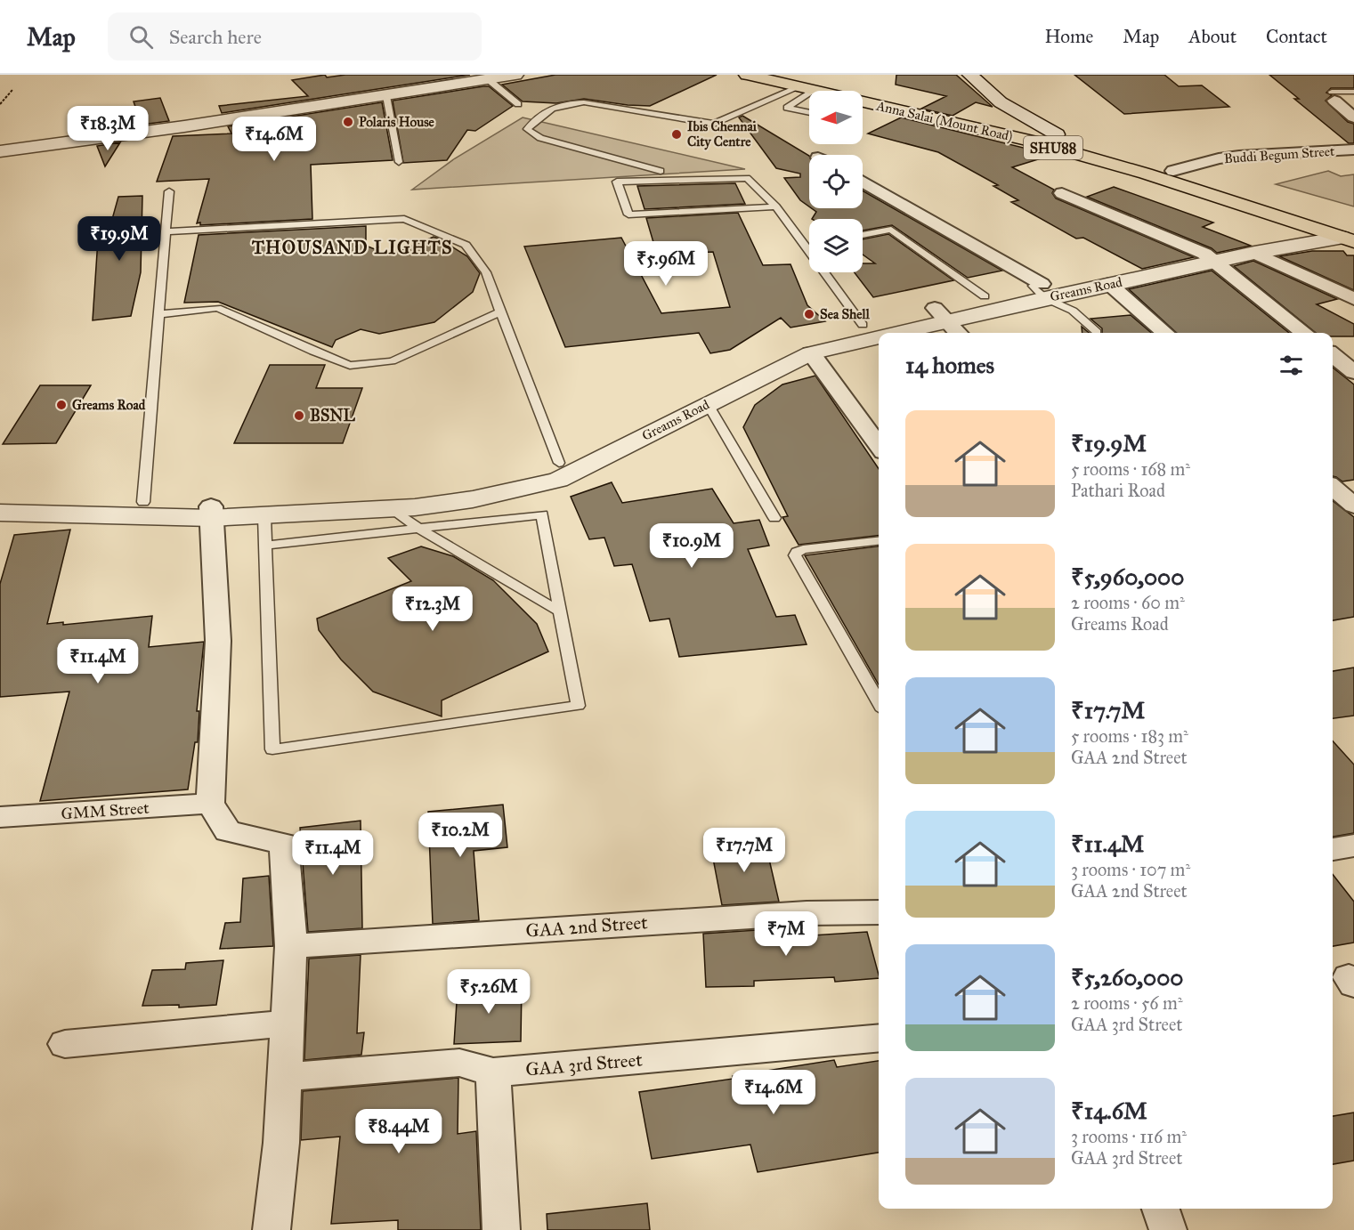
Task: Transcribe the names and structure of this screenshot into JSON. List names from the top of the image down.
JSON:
{
  "streets": {
    "main road": ["Anna Salai (Mount Road)", "SHU88"],
    "street": [
      "Buddi Begum Street",
      "Greams Road",
      "GMM Street",
      "GAA 2nd Street",
      "GAA 3rd Street"
    ]
  },
  "crossings": [
    ["Anna Salai (Mount Road)", "Buddi Begum Street"],
    ["Anna Salai (Mount Road)", "Greams Road"]
  ],
  "districts": ["THOUSAND LIGHTS"],
  "places": [
    "Polaris House",
    "Ibis Chennai City Centre",
    "Sea Shell",
    "Greams Road",
    "BSNL"
  ],
  "north": "left",
  "page": {
    "header": "Map",
    "search": "Search here",
    "nav": [
      "Home",
      "Map",
      "About",
      "Contact"
    ],
    "price": [
      "₹18.3M",
      "₹14.6M",
      "₹19.9M",
      "₹5.96M",
      "₹10.9M",
      "₹12.3M",
      "₹11.4M",
      "₹10.2M",
      "₹17.7M",
      "₹11.4M",
      "₹7M",
      "₹5.26M",
      "₹14.6M",
      "₹8.44M"
    ],
    "heading": "14 homes",
    "list": [
      {
        "name": "₹19.9M",
        "note": "5 rooms · 168 m² · Pathari Road"
      },
      {
        "name": "₹5,960,000",
        "note": "2 rooms · 60 m² · Greams Road"
      },
      {
        "name": "₹17.7M",
        "note": "5 rooms · 183 m² · GAA 2nd Street"
      },
      {
        "name": "₹11.4M",
        "note": "3 rooms · 107 m² · GAA 2nd Street"
      },
      {
        "name": "₹5,260,000",
        "note": "2 rooms · 56 m² · GAA 3rd Street"
      },
      {
        "name": "₹14.6M",
        "note": "3 rooms · 116 m² · GAA 3rd Street"
      }
    ]
  }
}
